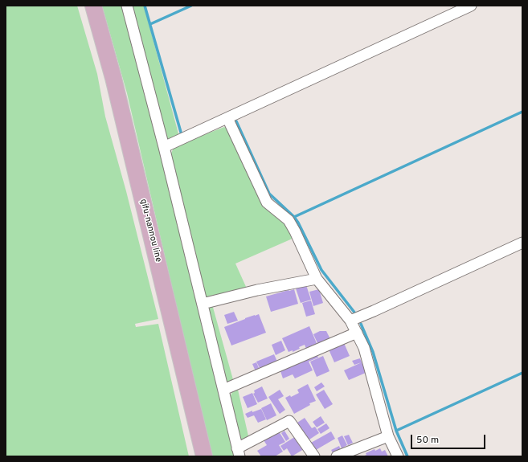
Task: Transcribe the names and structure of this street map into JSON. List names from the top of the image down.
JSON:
{
  "streets": {
    "main road": ["gifu-nannou line"]
  },
  "scale_bar": "50 m"
}
